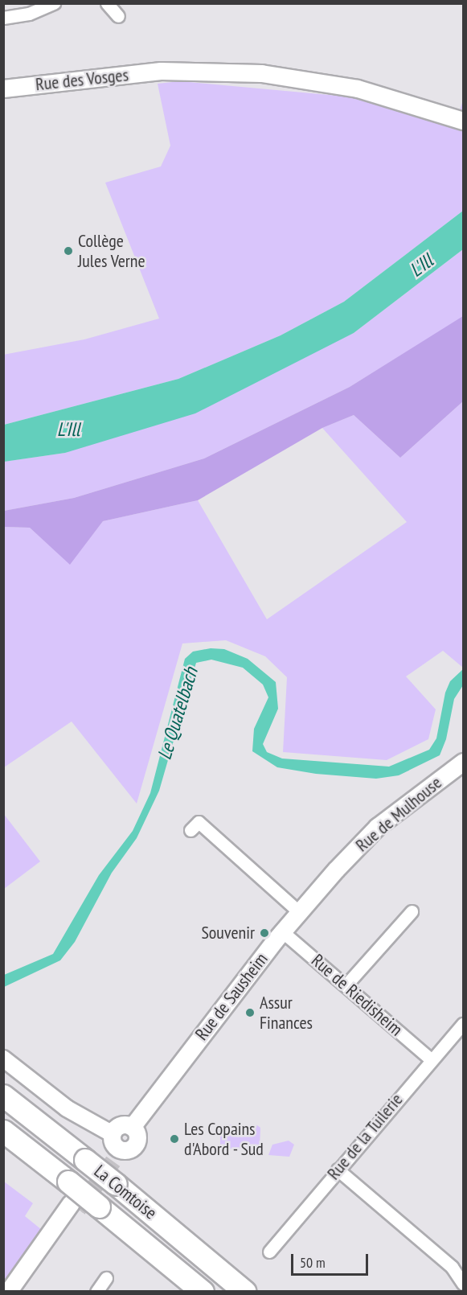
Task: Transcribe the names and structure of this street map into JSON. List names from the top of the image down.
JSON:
{
  "streets": {
    "highway": ["La Comtoise"],
    "main road": ["Rue des Vosges", "Rue de Mulhouse", "Rue de Sausheim"],
    "street": ["Rue de Riedisheim", "Rue de la Tuilerie"]
  },
  "crossings": [
    ["Rue de Mulhouse", "Rue de Sausheim"],
    ["Rue de Riedisheim", "Rue de Sausheim"],
    ["Rue de Riedisheim", "Rue de la Tuilerie"],
    ["Rue de Sausheim", "La Comtoise"]
  ],
  "water": ["L'Ill", "Le Quatelbach"],
  "places": [
    "Collège Jules Verne",
    "Souvenir",
    "Assur Finances",
    "Les Copains d'Abord - Sud"
  ],
  "scale_bar": "50 m"
}
